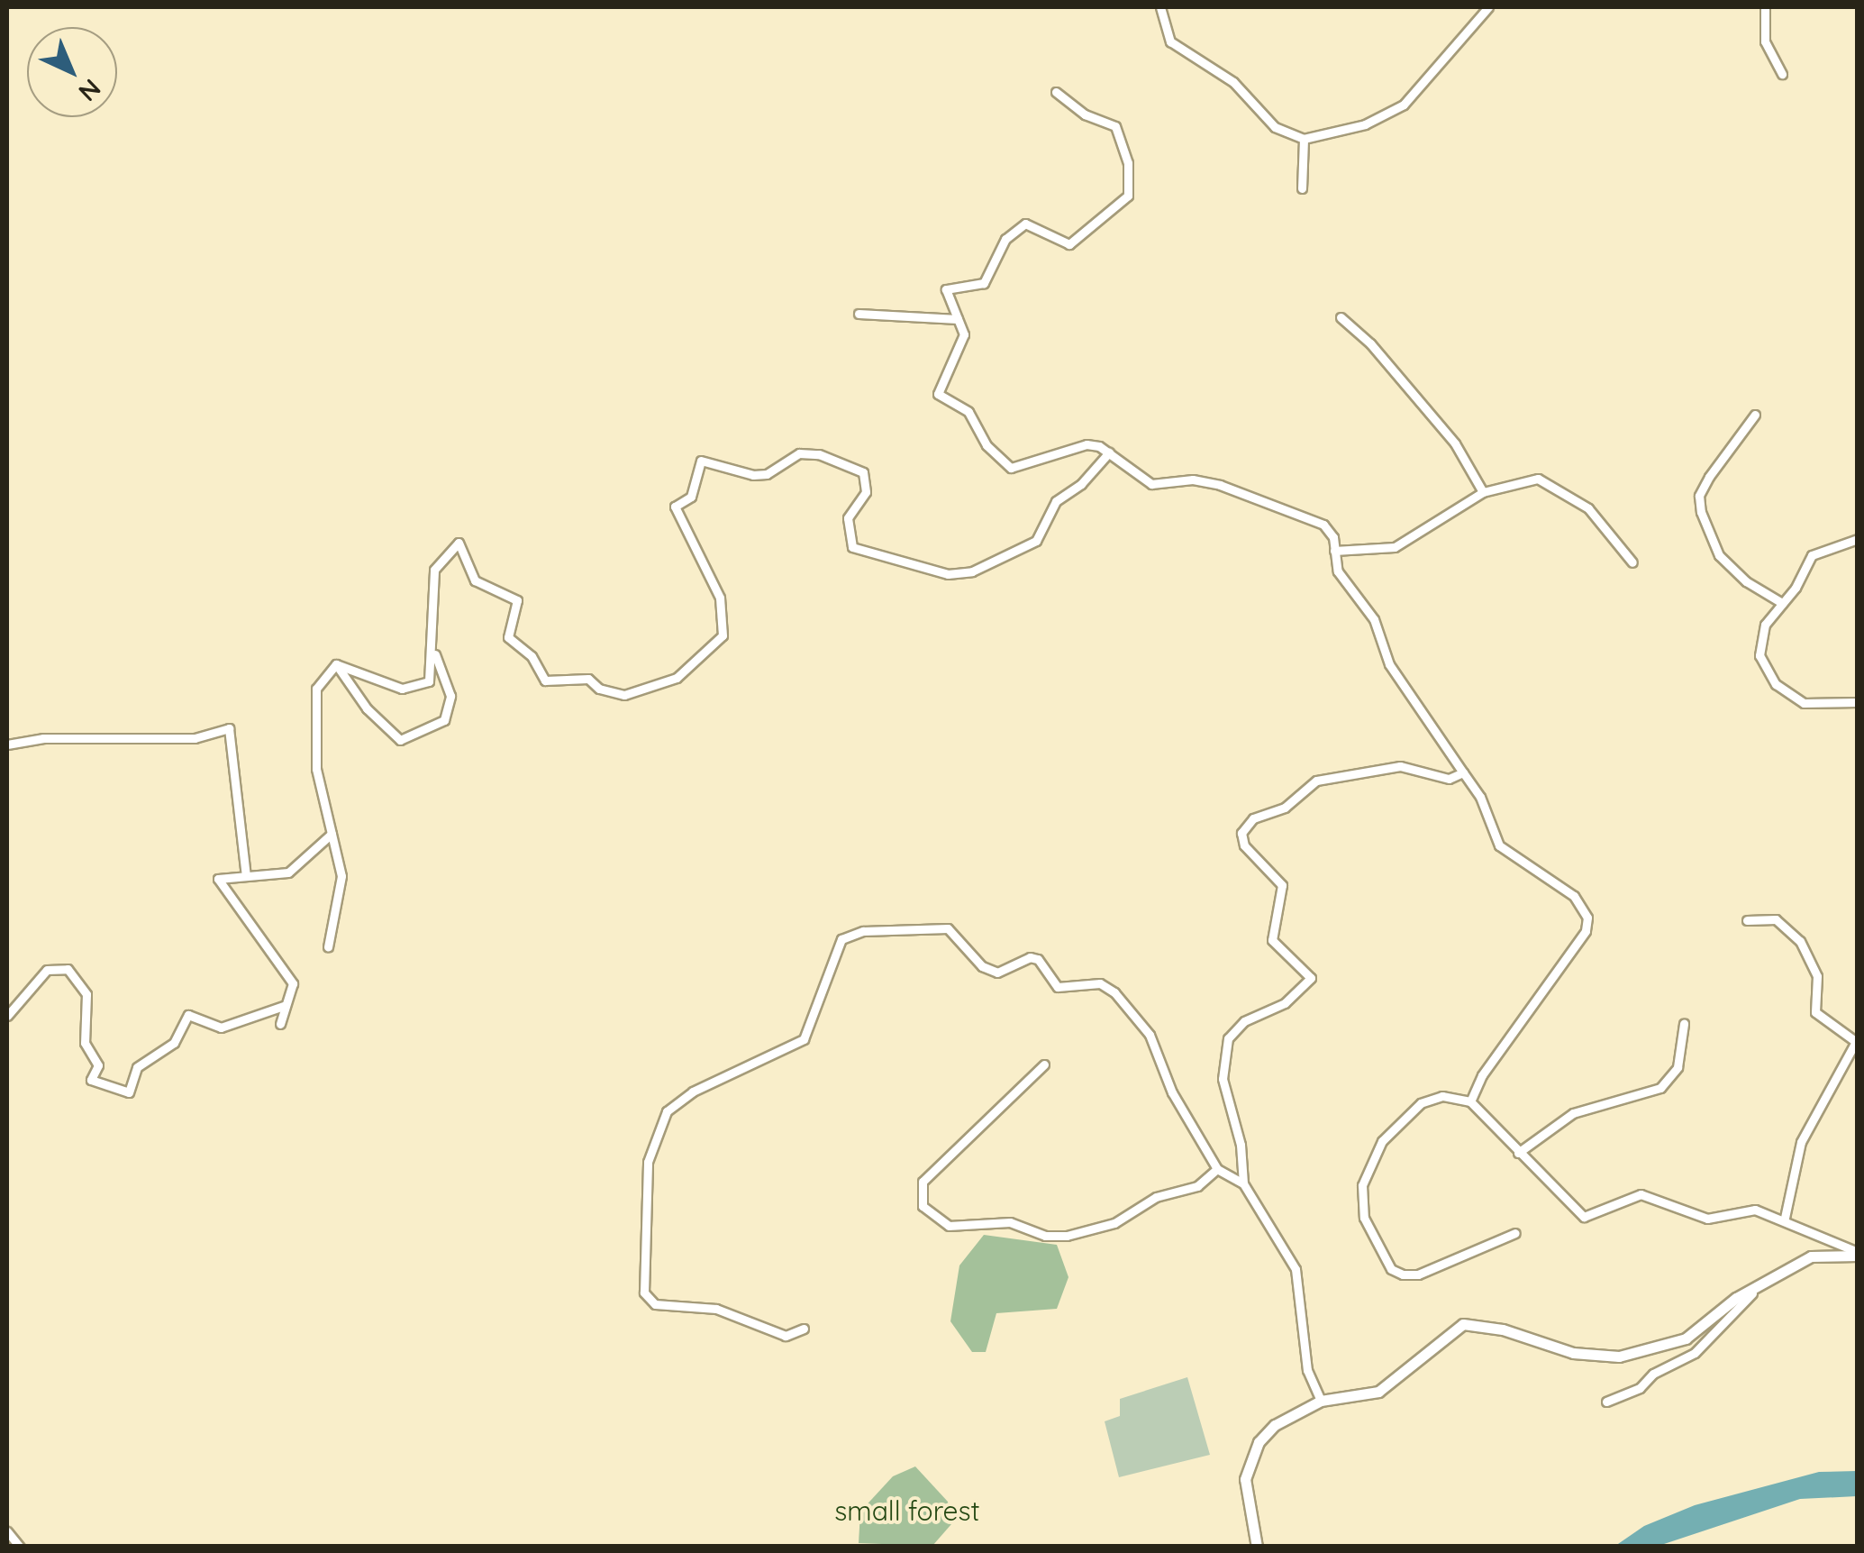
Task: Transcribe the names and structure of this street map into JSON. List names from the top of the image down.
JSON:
{
  "parks": ["small forest"],
  "north": "bottom right"
}
